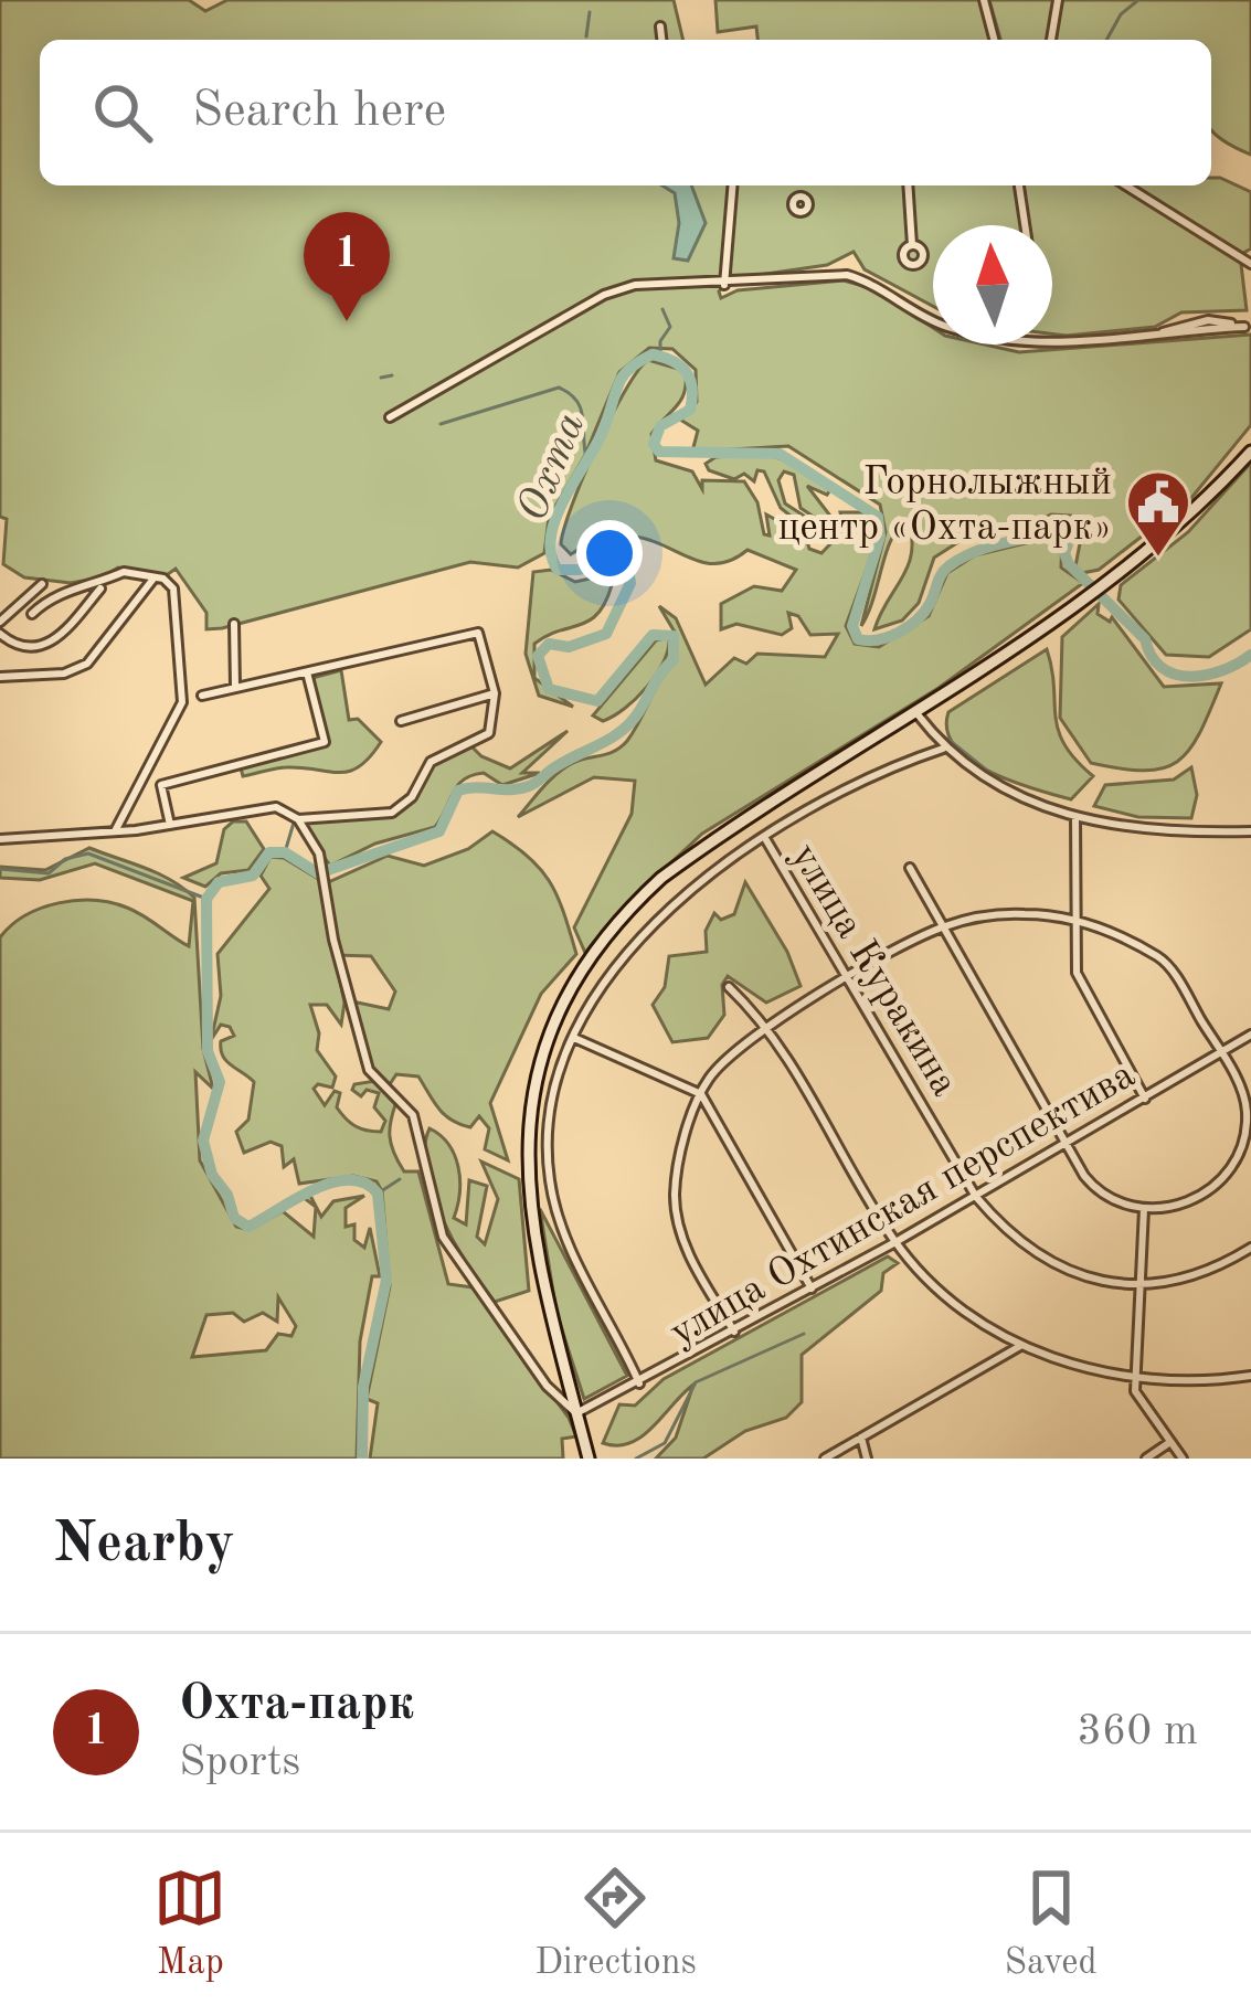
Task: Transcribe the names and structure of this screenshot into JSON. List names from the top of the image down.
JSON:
{
  "streets": {
    "street": ["улица Куракина", "улица Охтинская перспектива"]
  },
  "crossings": [
    ["улица Куракина", "улица Охтинская перспектива"]
  ],
  "water": ["Охта"],
  "places": {
    "public building": ["Горнолыжный центр «Охта-парк»"]
  },
  "north": "top",
  "page": {
    "search": "Search here",
    "pins": "1",
    "heading": "Nearby",
    "list": [
      {
        "mark": "1",
        "name": "Охта-парк",
        "note": "Sports",
        "value": "360 m"
      }
    ],
    "nav": ["Map", "Directions", "Saved"]
  }
}
